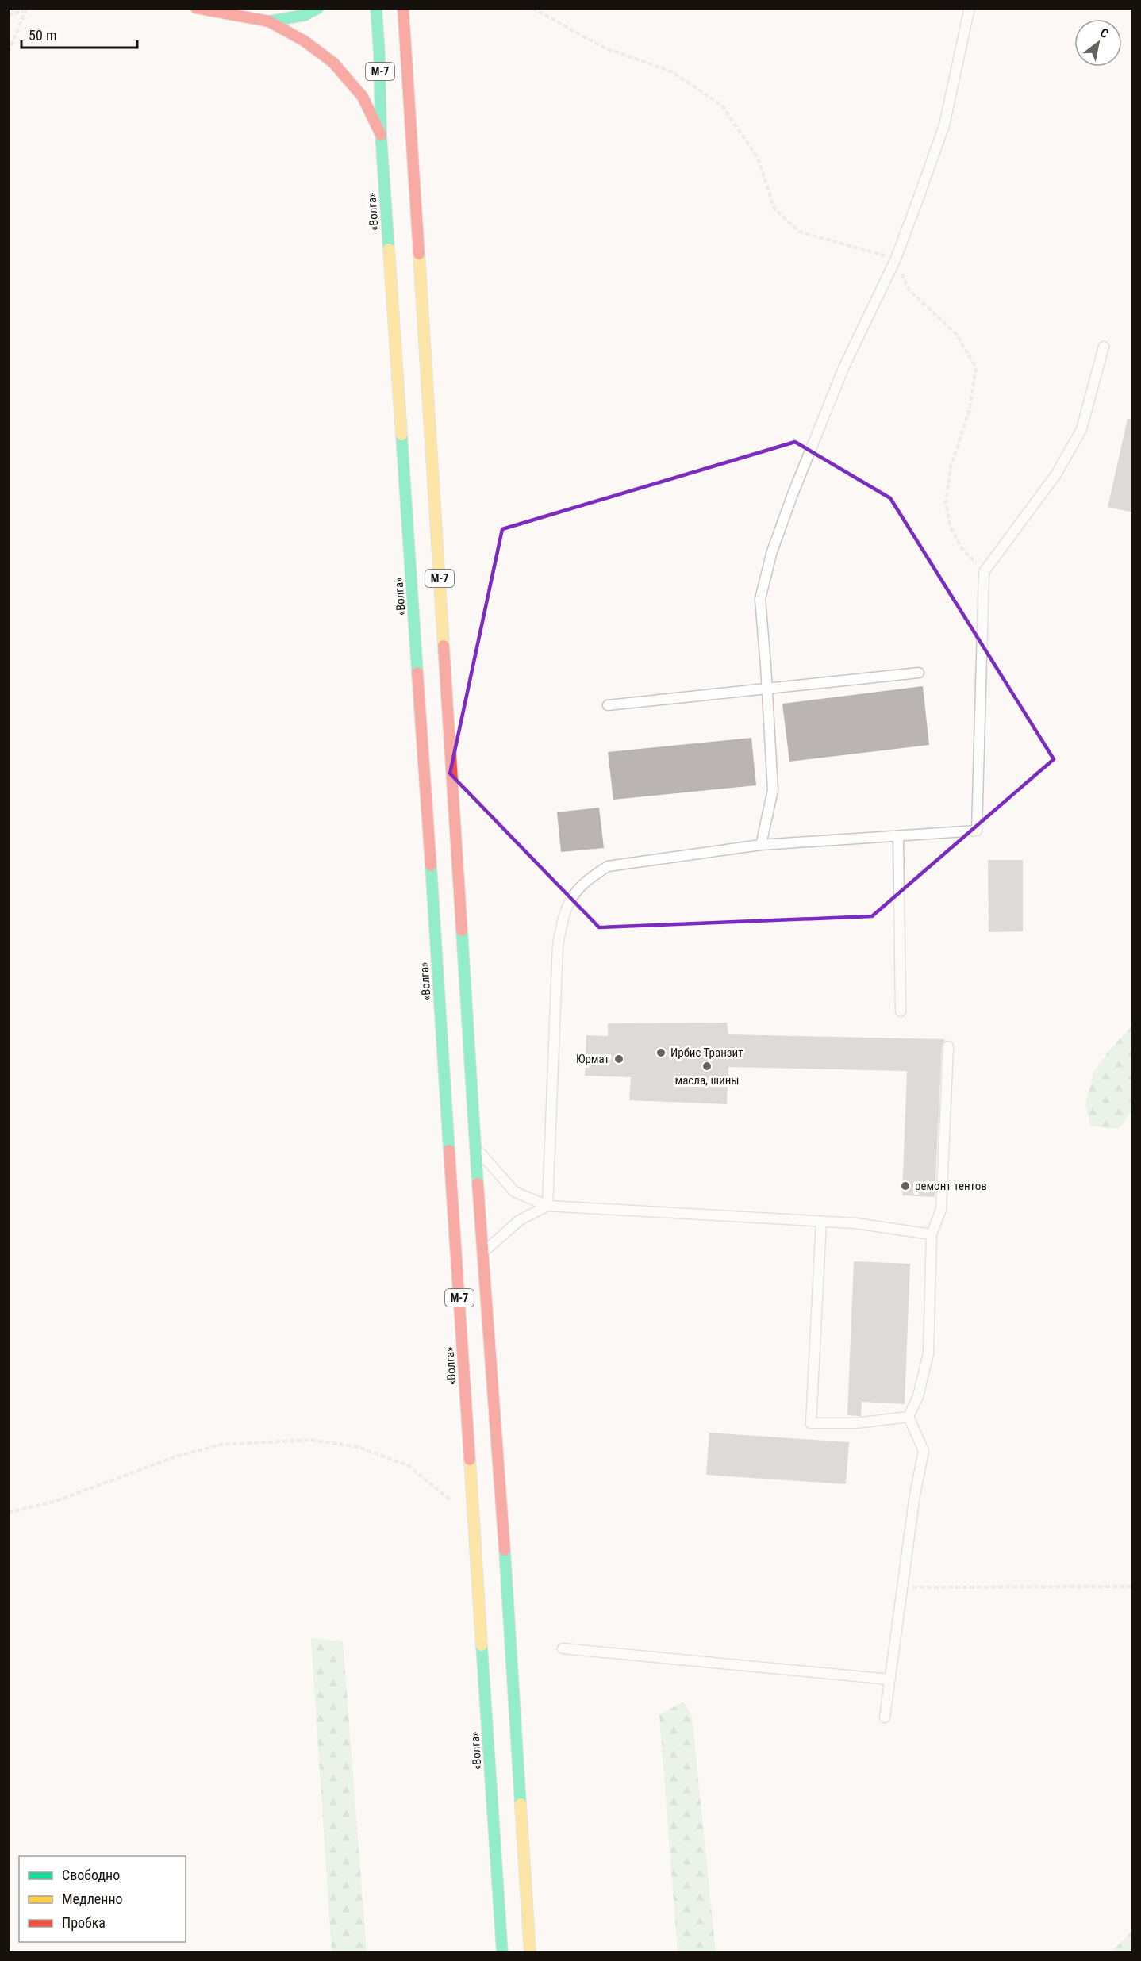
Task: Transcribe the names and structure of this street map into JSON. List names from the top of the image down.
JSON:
{
  "streets": {
    "main road": ["М-7", "«Волга»"]
  },
  "places": [
    "Ирбис Транзит",
    "Юрмат",
    "масла, шины",
    "ремонт тентов"
  ],
  "legend": ["Свободно", "Медленно", "Пробка"],
  "scale_bar": "50 m",
  "north": "top right"
}
